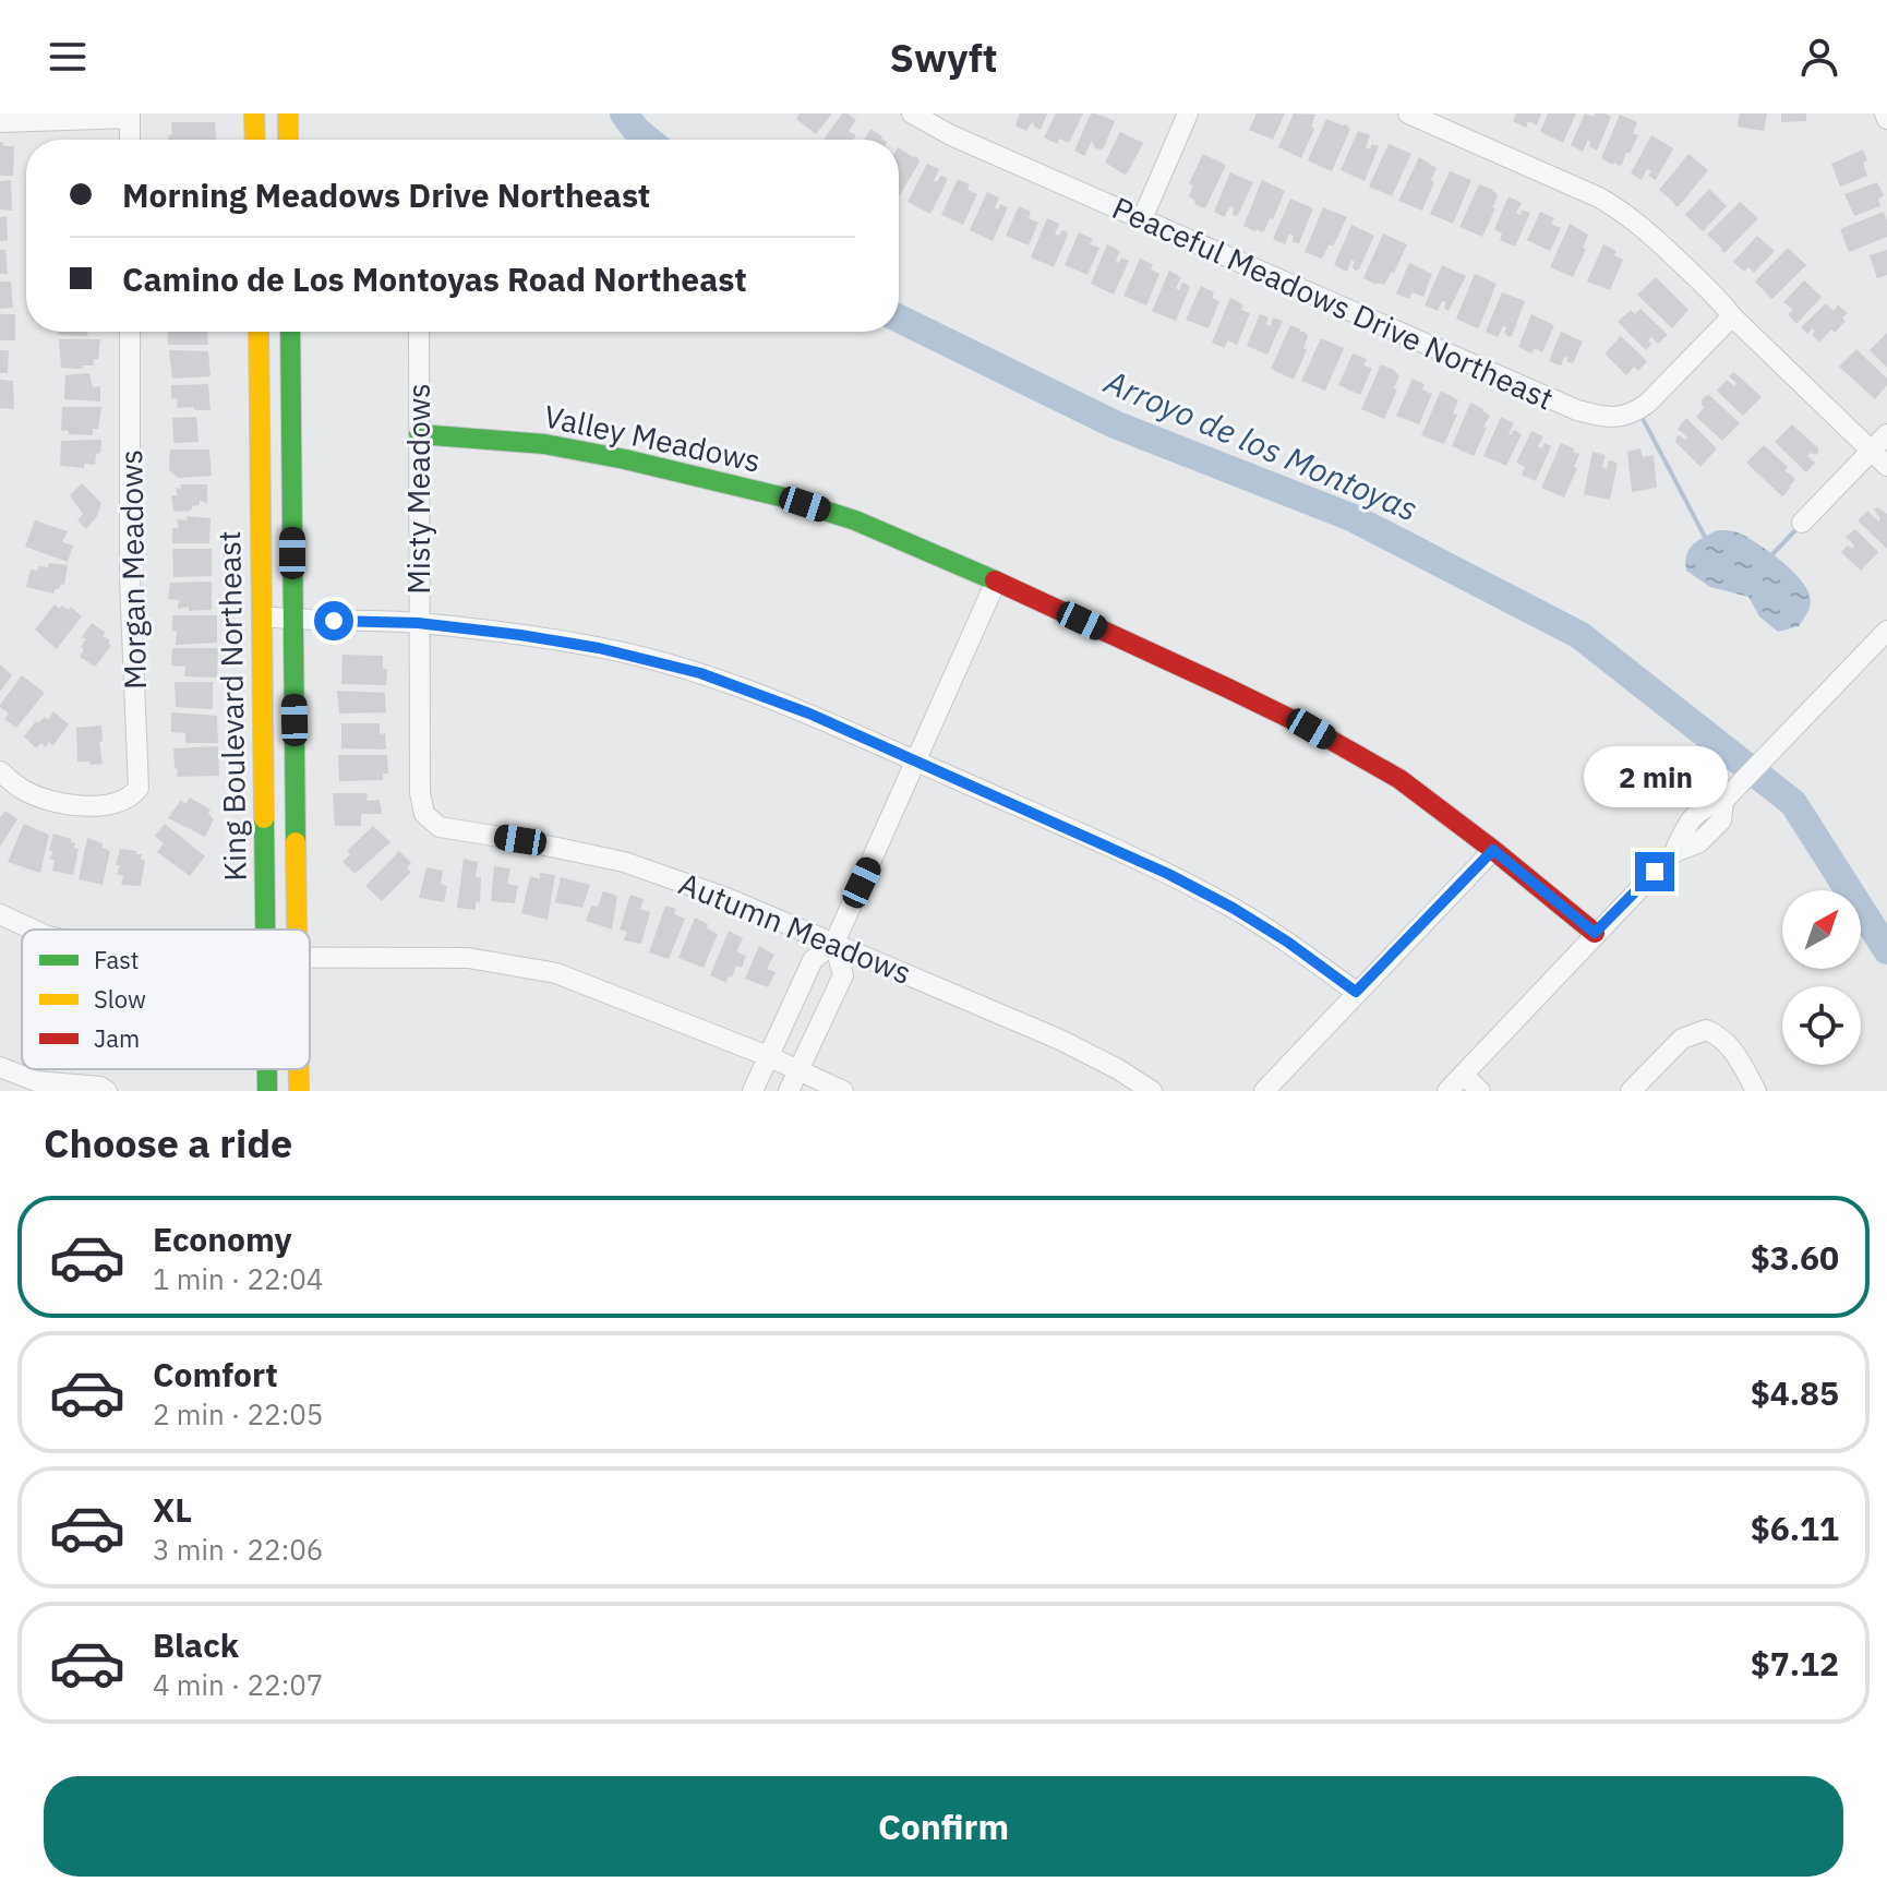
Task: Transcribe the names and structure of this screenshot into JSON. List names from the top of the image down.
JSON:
{
  "streets": {
    "street": [
      "Peaceful Meadows Drive Northeast",
      "Valley Meadows",
      "Misty Meadows",
      "Morgan Meadows",
      "King Boulevard Northeast",
      "Autumn Meadows"
    ]
  },
  "crossings": [
    ["Valley Meadows", "Misty Meadows"],
    ["Misty Meadows", "Autumn Meadows"]
  ],
  "water": ["Arroyo de los Montoyas"],
  "legend": ["Fast", "Slow", "Jam"],
  "north": "top right",
  "page": {
    "header": "Swyft",
    "banner": ["Morning Meadows Drive Northeast", "Camino de Los Montoyas Road Northeast"],
    "bubble": "2 min",
    "heading": "Choose a ride",
    "list": [
      {
        "name": "Economy",
        "note": "1 min · 22:04",
        "value": "$3.60"
      },
      {
        "name": "Comfort",
        "note": "2 min · 22:05",
        "value": "$4.85"
      },
      {
        "name": "XL",
        "note": "3 min · 22:06",
        "value": "$6.11"
      },
      {
        "name": "Black",
        "note": "4 min · 22:07",
        "value": "$7.12"
      }
    ],
    "buttons": "Confirm"
  }
}
